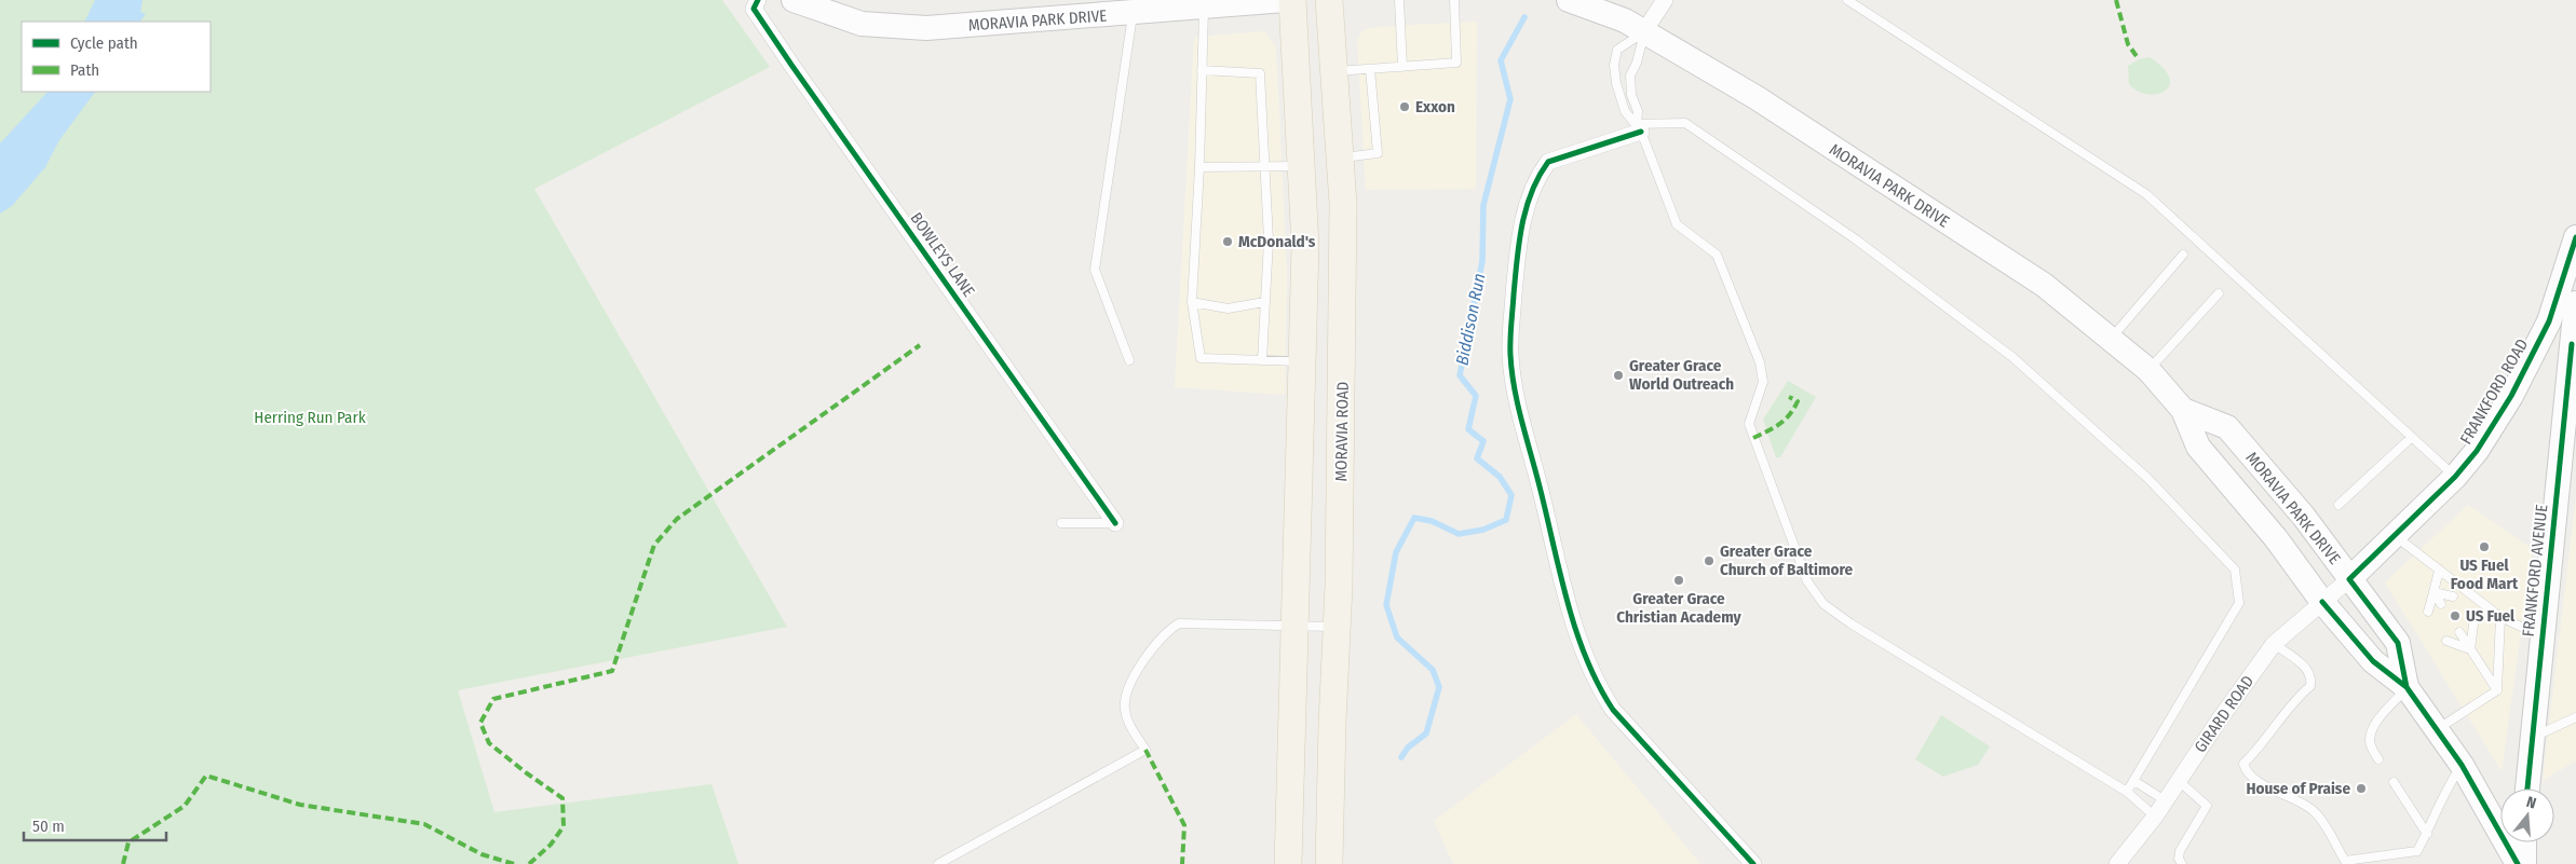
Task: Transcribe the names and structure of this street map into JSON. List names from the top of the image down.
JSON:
{
  "streets": {
    "main road": [
      "MORAVIA PARK DRIVE",
      "FRANKFORD ROAD",
      "MORAVIA ROAD",
      "FRANKFORD AVENUE"
    ],
    "street": ["BOWLEYS LANE", "GIRARD ROAD"]
  },
  "crossings": [
    ["MORAVIA PARK DRIVE", "FRANKFORD ROAD"],
    ["MORAVIA PARK DRIVE", "GIRARD ROAD"],
    ["FRANKFORD ROAD", "FRANKFORD AVENUE"],
    ["FRANKFORD ROAD", "GIRARD ROAD"]
  ],
  "water": ["Biddison Run"],
  "parks": ["Herring Run Park"],
  "places": [
    "Exxon",
    "McDonald's",
    "Greater Grace World Outreach",
    "US Fuel Food Mart",
    "Greater Grace Church of Baltimore",
    "Greater Grace Christian Academy",
    "US Fuel",
    "House of Praise"
  ],
  "legend": ["Cycle path", "Path"],
  "scale_bar": "50 m",
  "north": "top"
}
